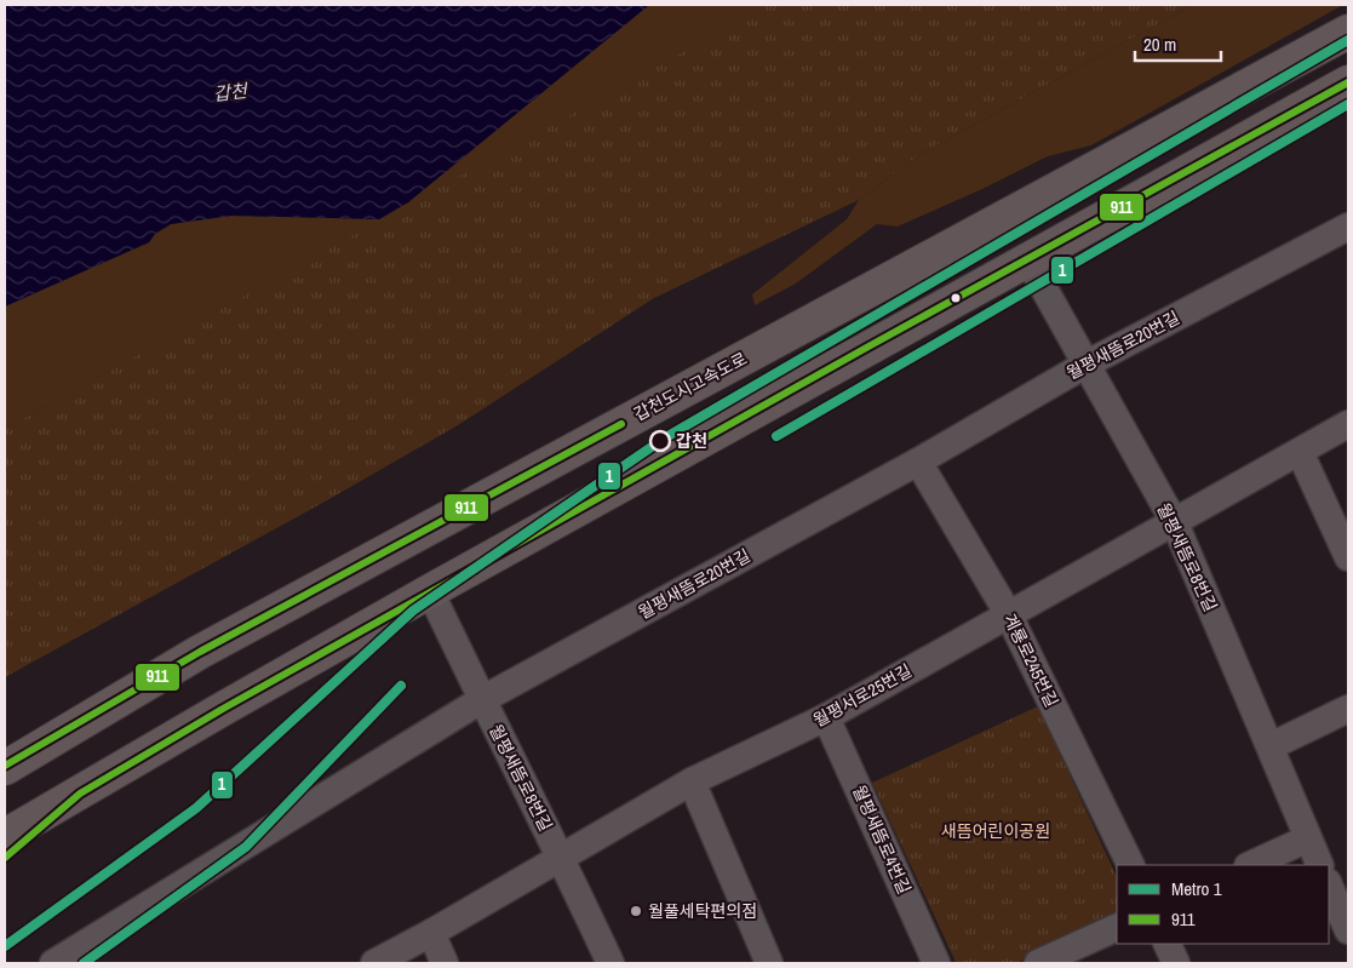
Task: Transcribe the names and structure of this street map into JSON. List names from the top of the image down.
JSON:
{
  "streets": {
    "main road": ["갑천도시고속도로"],
    "street": [
      "월평새뜸로20번길",
      "월평새뜸로8번길",
      "계룡로245번길",
      "월평서로25번길",
      "월평새뜸로4번길"
    ]
  },
  "crossings": [
    ["월평새뜸로20번길", "월평새뜸로8번길"],
    ["월평새뜸로20번길", "계룡로245번길"],
    ["월평새뜸로8번길", "월평서로25번길"],
    ["계룡로245번길", "월평서로25번길"],
    ["월평서로25번길", "월평새뜸로4번길"]
  ],
  "water": ["갑천"],
  "parks": ["새뜸어린이공원"],
  "places": ["갑천", "월풀세탁편의점"],
  "lines": ["metro line 1", "transit line 911"],
  "legend": ["Metro 1", "911"],
  "scale_bar": "20 m"
}
